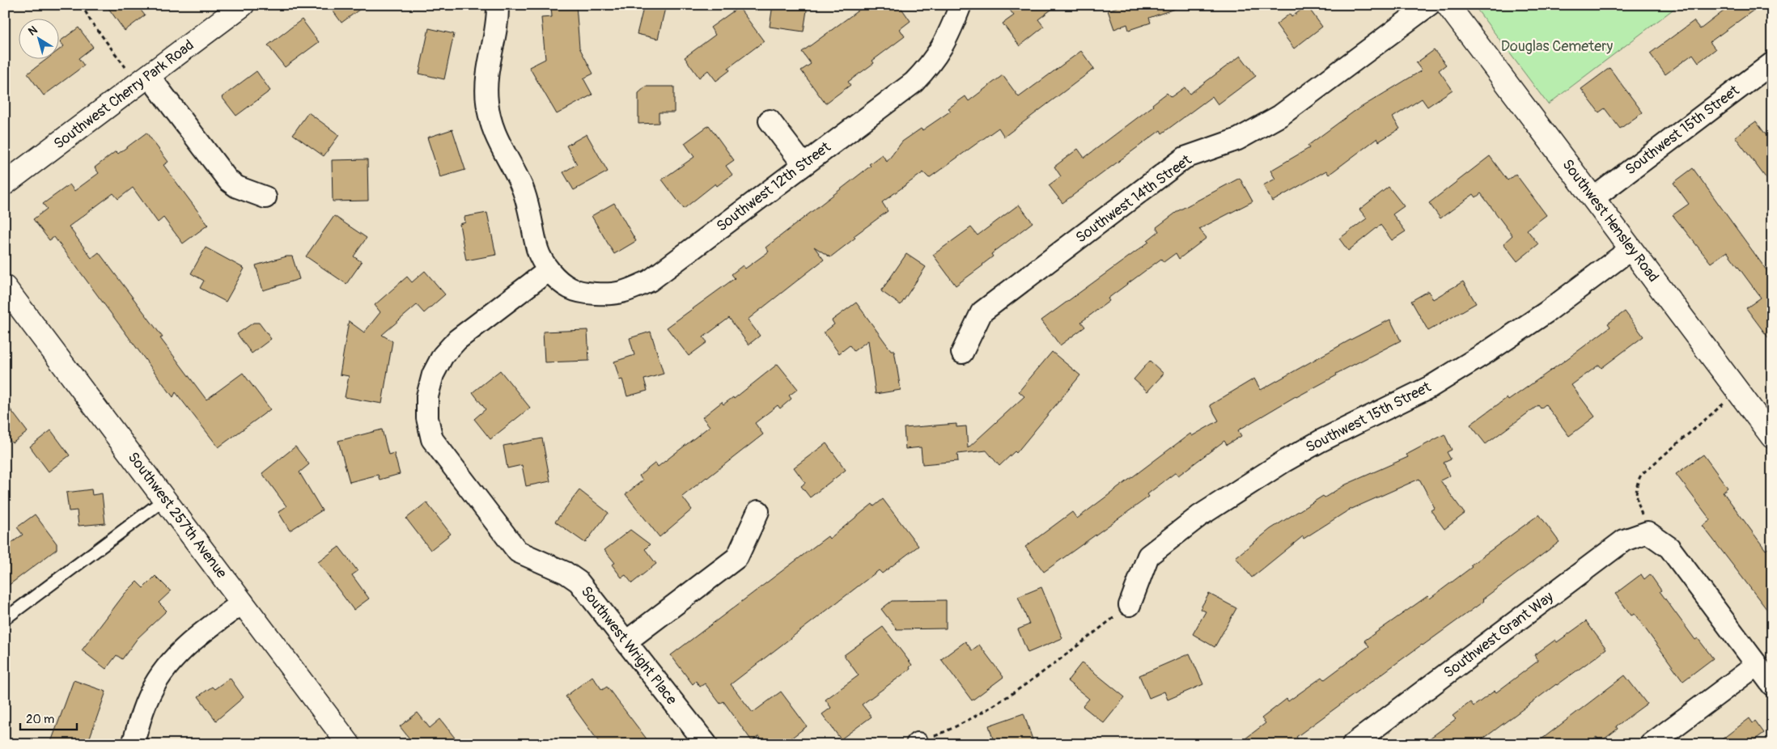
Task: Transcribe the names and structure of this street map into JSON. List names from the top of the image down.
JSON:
{
  "streets": {
    "street": [
      "Southwest Cherry Park Road",
      "Southwest 15th Street",
      "Southwest 12th Street",
      "Southwest 14th Street",
      "Southwest Hensley Road",
      "Southwest 257th Avenue",
      "Southwest Grant Way",
      "Southwest Wright Place"
    ]
  },
  "crossings": [
    ["Southwest 15th Street", "Southwest Hensley Road"],
    ["Southwest 12th Street", "Southwest Wright Place"]
  ],
  "parks": ["Douglas Cemetery"],
  "scale_bar": "20 m",
  "north": "top left"
}
